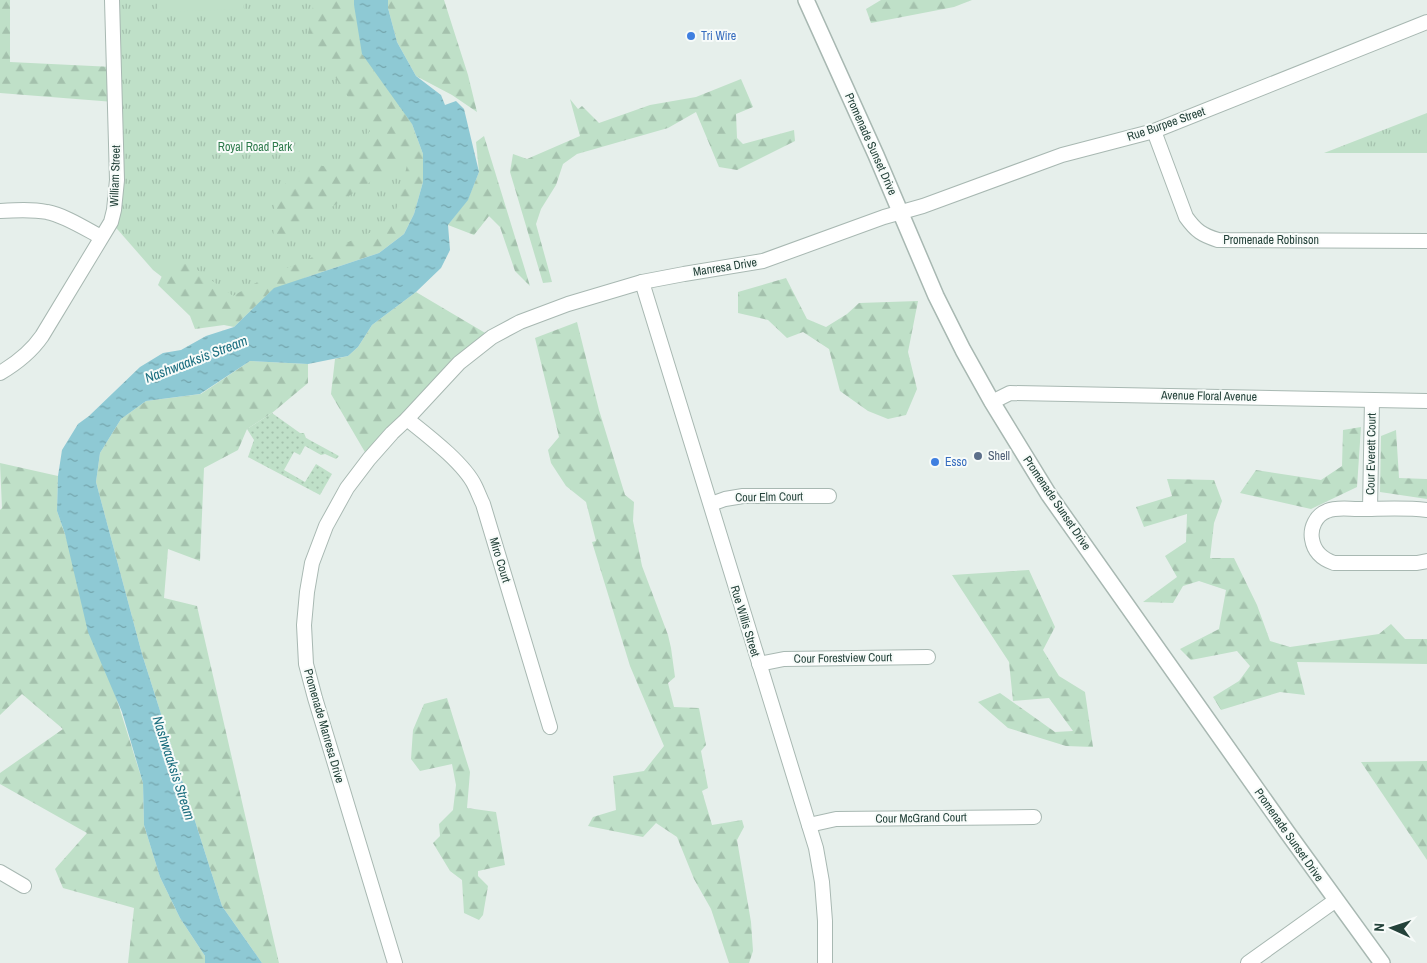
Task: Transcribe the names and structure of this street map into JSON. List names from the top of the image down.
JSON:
{
  "streets": {
    "street": [
      "Rue Burpee Street",
      "Promenade Sunset Drive",
      "William Street",
      "Promenade Robinson",
      "Manresa Drive",
      "Avenue Floral Avenue",
      "Cour Everett Court",
      "Cour Elm Court",
      "Miro Court",
      "Rue Willis Street",
      "Cour Forestview Court",
      "Promenade Manresa Drive",
      "Cour McGrand Court"
    ]
  },
  "crossings": [
    ["Rue Burpee Street", "Promenade Sunset Drive"],
    ["Rue Burpee Street", "Promenade Robinson"],
    ["Rue Burpee Street", "Manresa Drive"],
    ["Promenade Sunset Drive", "Manresa Drive"],
    ["Promenade Sunset Drive", "Avenue Floral Avenue"],
    ["Manresa Drive", "Rue Willis Street"],
    ["Manresa Drive", "Promenade Manresa Drive"],
    ["Avenue Floral Avenue", "Cour Everett Court"],
    ["Cour Elm Court", "Rue Willis Street"],
    ["Miro Court", "Promenade Manresa Drive"],
    ["Rue Willis Street", "Cour Forestview Court"],
    ["Rue Willis Street", "Cour McGrand Court"]
  ],
  "water": ["Nashwaaksis Stream"],
  "parks": ["Royal Road Park"],
  "places": ["Tri Wire", "Shell", "Esso"],
  "north": "left"
}
